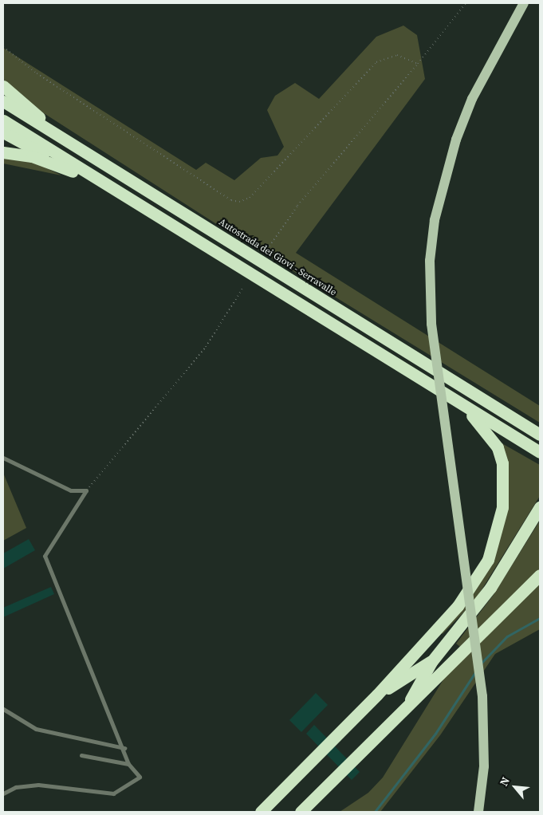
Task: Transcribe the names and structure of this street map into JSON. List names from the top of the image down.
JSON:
{
  "streets": {
    "highway": ["Autostrada dei Giovi - Serravalle"]
  },
  "north": "top left"
}
